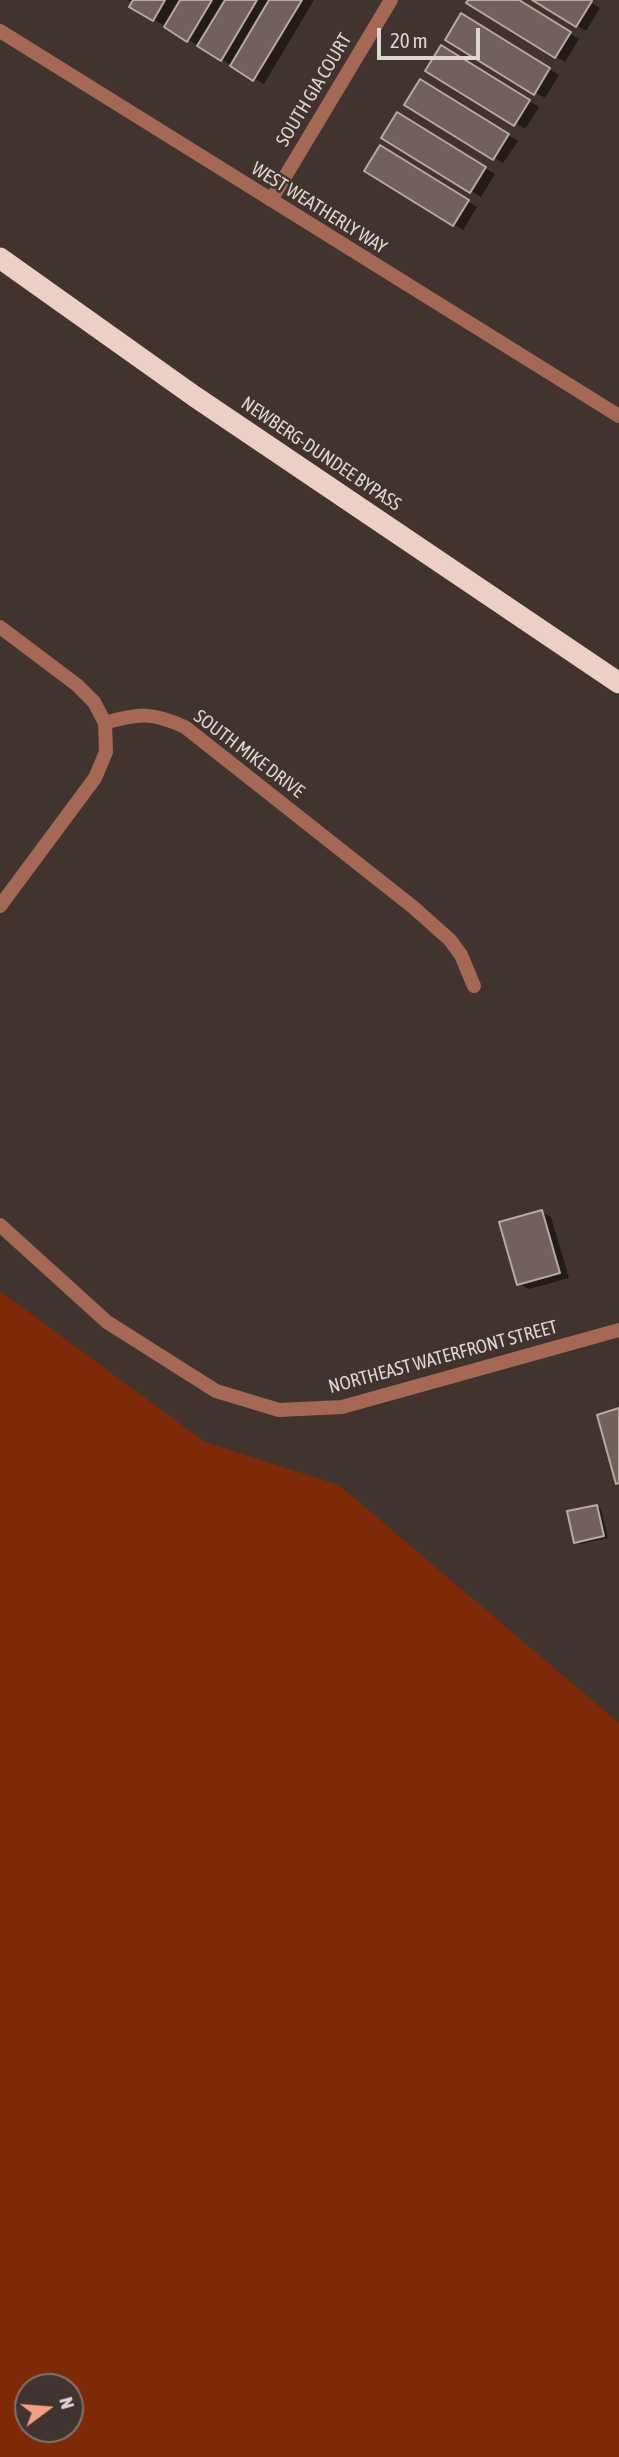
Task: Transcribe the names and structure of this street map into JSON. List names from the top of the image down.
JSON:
{
  "streets": {
    "highway": ["NEWBERG-DUNDEE BYPASS"],
    "street": [
      "SOUTH GIA COURT",
      "WEST WEATHERLY WAY",
      "SOUTH MIKE DRIVE",
      "NORTHEAST WATERFRONT STREET"
    ]
  },
  "crossings": [
    ["SOUTH GIA COURT", "WEST WEATHERLY WAY"]
  ],
  "scale_bar": "20 m",
  "north": "right"
}
